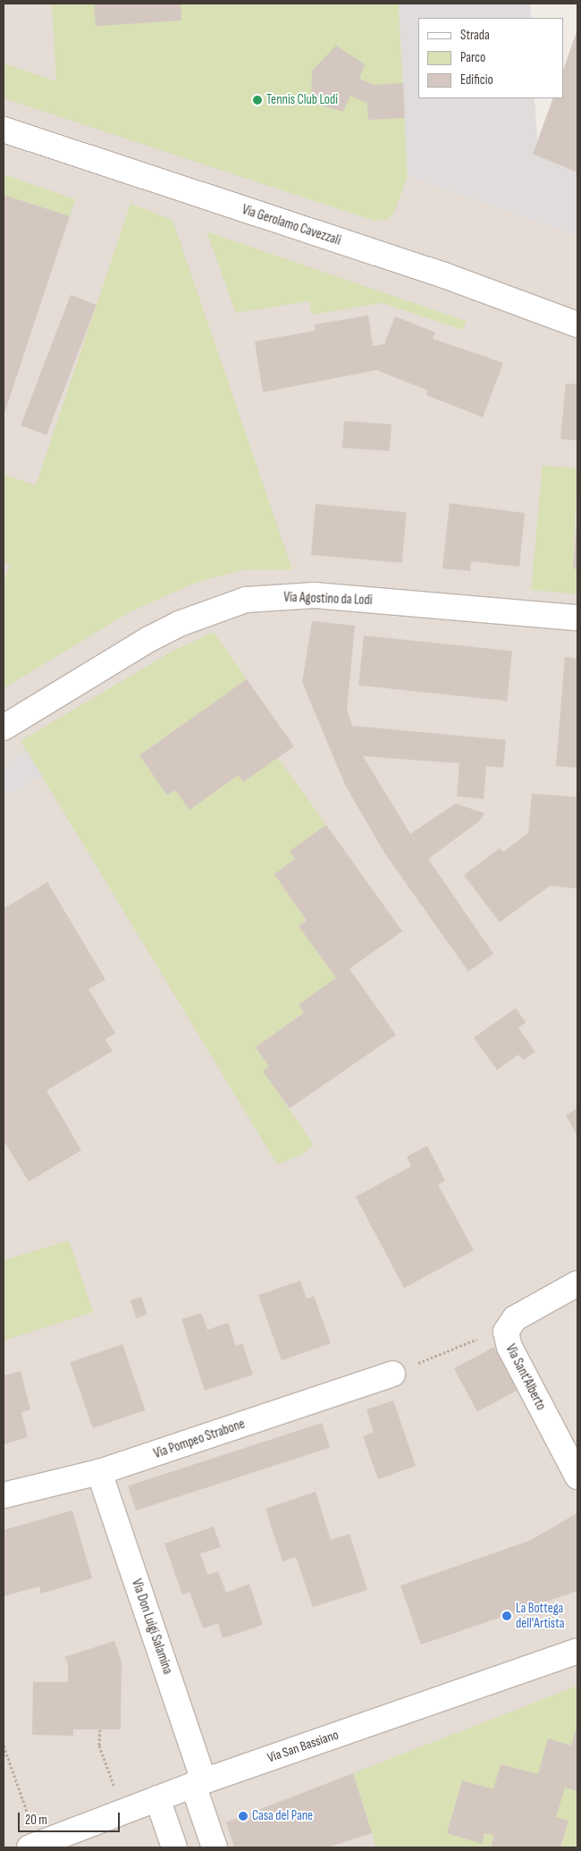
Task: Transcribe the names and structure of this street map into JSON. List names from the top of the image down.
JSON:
{
  "streets": {
    "street": [
      "Via Gerolamo Cavezzali",
      "Via Agostino da Lodi",
      "Via Sant'Alberto",
      "Via Pompeo Strabone",
      "Via Don Luigi Salamina",
      "Via San Bassiano"
    ]
  },
  "crossings": [
    ["Via Pompeo Strabone", "Via Don Luigi Salamina"],
    ["Via Don Luigi Salamina", "Via San Bassiano"]
  ],
  "places": ["Tennis Club Lodi", "La Bottega dell'Artista", "Casa del Pane"],
  "legend": ["Strada", "Parco", "Edificio"],
  "scale_bar": "20 m"
}
